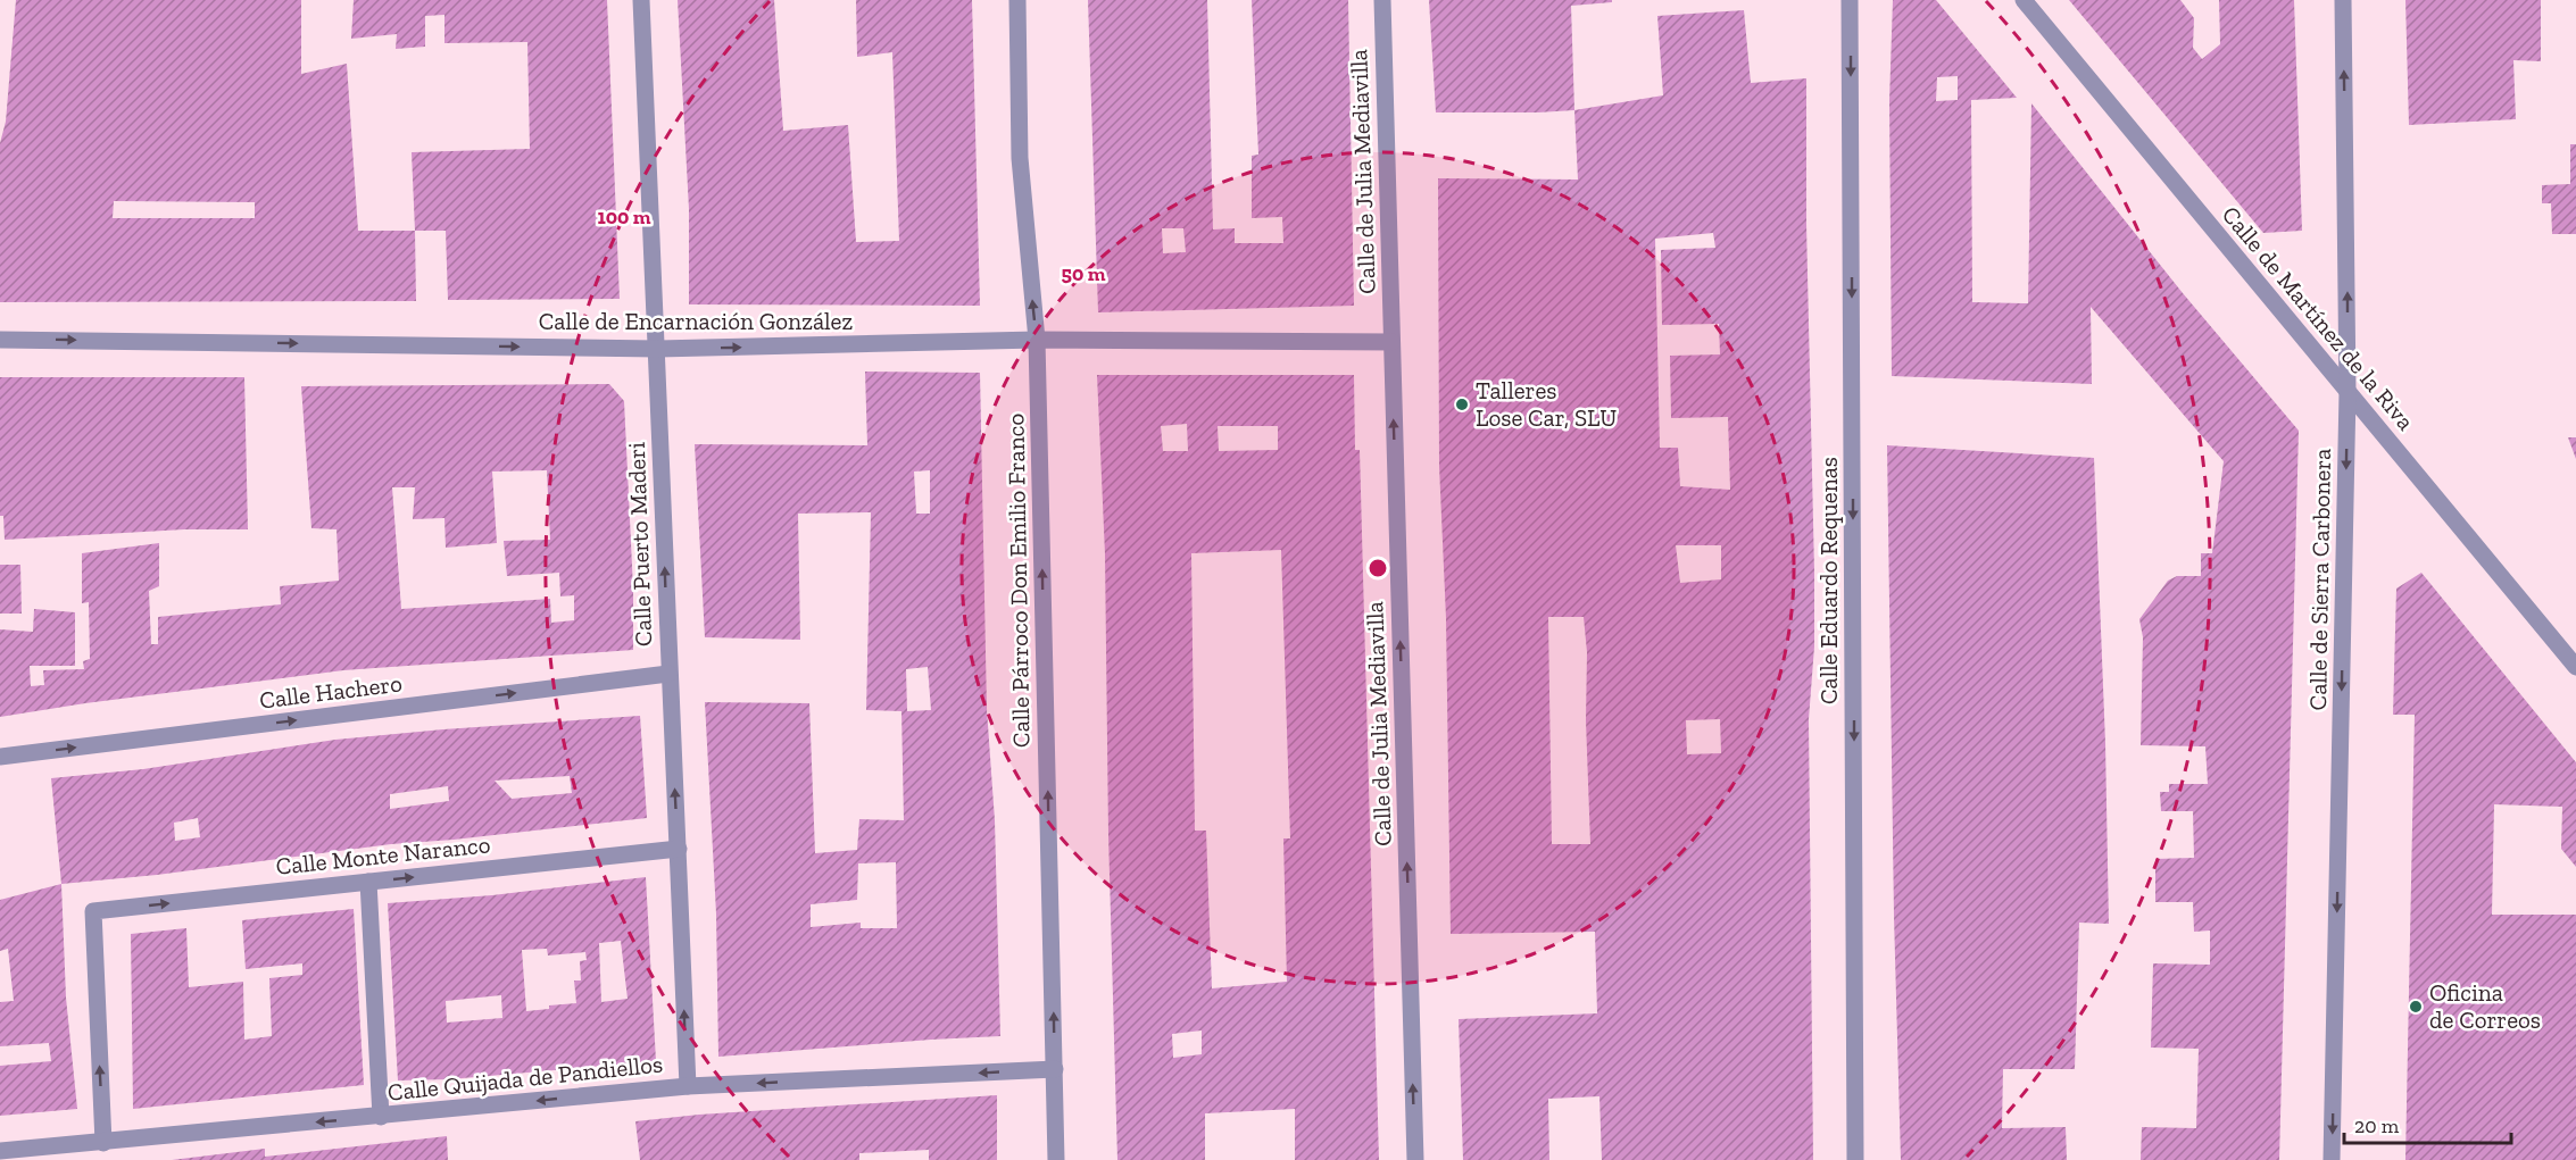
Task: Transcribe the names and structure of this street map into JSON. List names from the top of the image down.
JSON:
{
  "streets": {
    "street": [
      "Calle de Julia Mediavilla",
      "Calle de Martínez de la Riva",
      "Calle de Encarnación González",
      "Calle Puerto Maderi",
      "Calle de Sierra Carbonera",
      "Calle Párroco Don Emilio Franco",
      "Calle Eduardo Requenas",
      "Calle Hachero",
      "Calle Monte Naranco",
      "Calle Quijada de Pandiellos"
    ]
  },
  "crossings": [
    ["Calle de Julia Mediavilla", "Calle de Encarnación González"],
    ["Calle de Martínez de la Riva", "Calle de Sierra Carbonera"],
    ["Calle de Encarnación González", "Calle Puerto Maderi"],
    ["Calle de Encarnación González", "Calle Párroco Don Emilio Franco"],
    ["Calle Puerto Maderi", "Calle Hachero"],
    ["Calle Puerto Maderi", "Calle Monte Naranco"],
    ["Calle Puerto Maderi", "Calle Quijada de Pandiellos"],
    ["Calle Párroco Don Emilio Franco", "Calle Quijada de Pandiellos"],
    ["Calle Monte Naranco", "Calle Quijada de Pandiellos"]
  ],
  "one_way": [
    "Calle de Julia Mediavilla",
    "Calle de Encarnación González",
    "Calle Puerto Maderi",
    "Calle Párroco Don Emilio Franco",
    "Calle Eduardo Requenas",
    "Calle Hachero",
    "Calle Quijada de Pandiellos"
  ],
  "places": ["Talleres Lose Car, SLU", "Oficina de Correos"],
  "scale_bar": "20 m",
  "rings": ["100 m", "50 m"]
}
